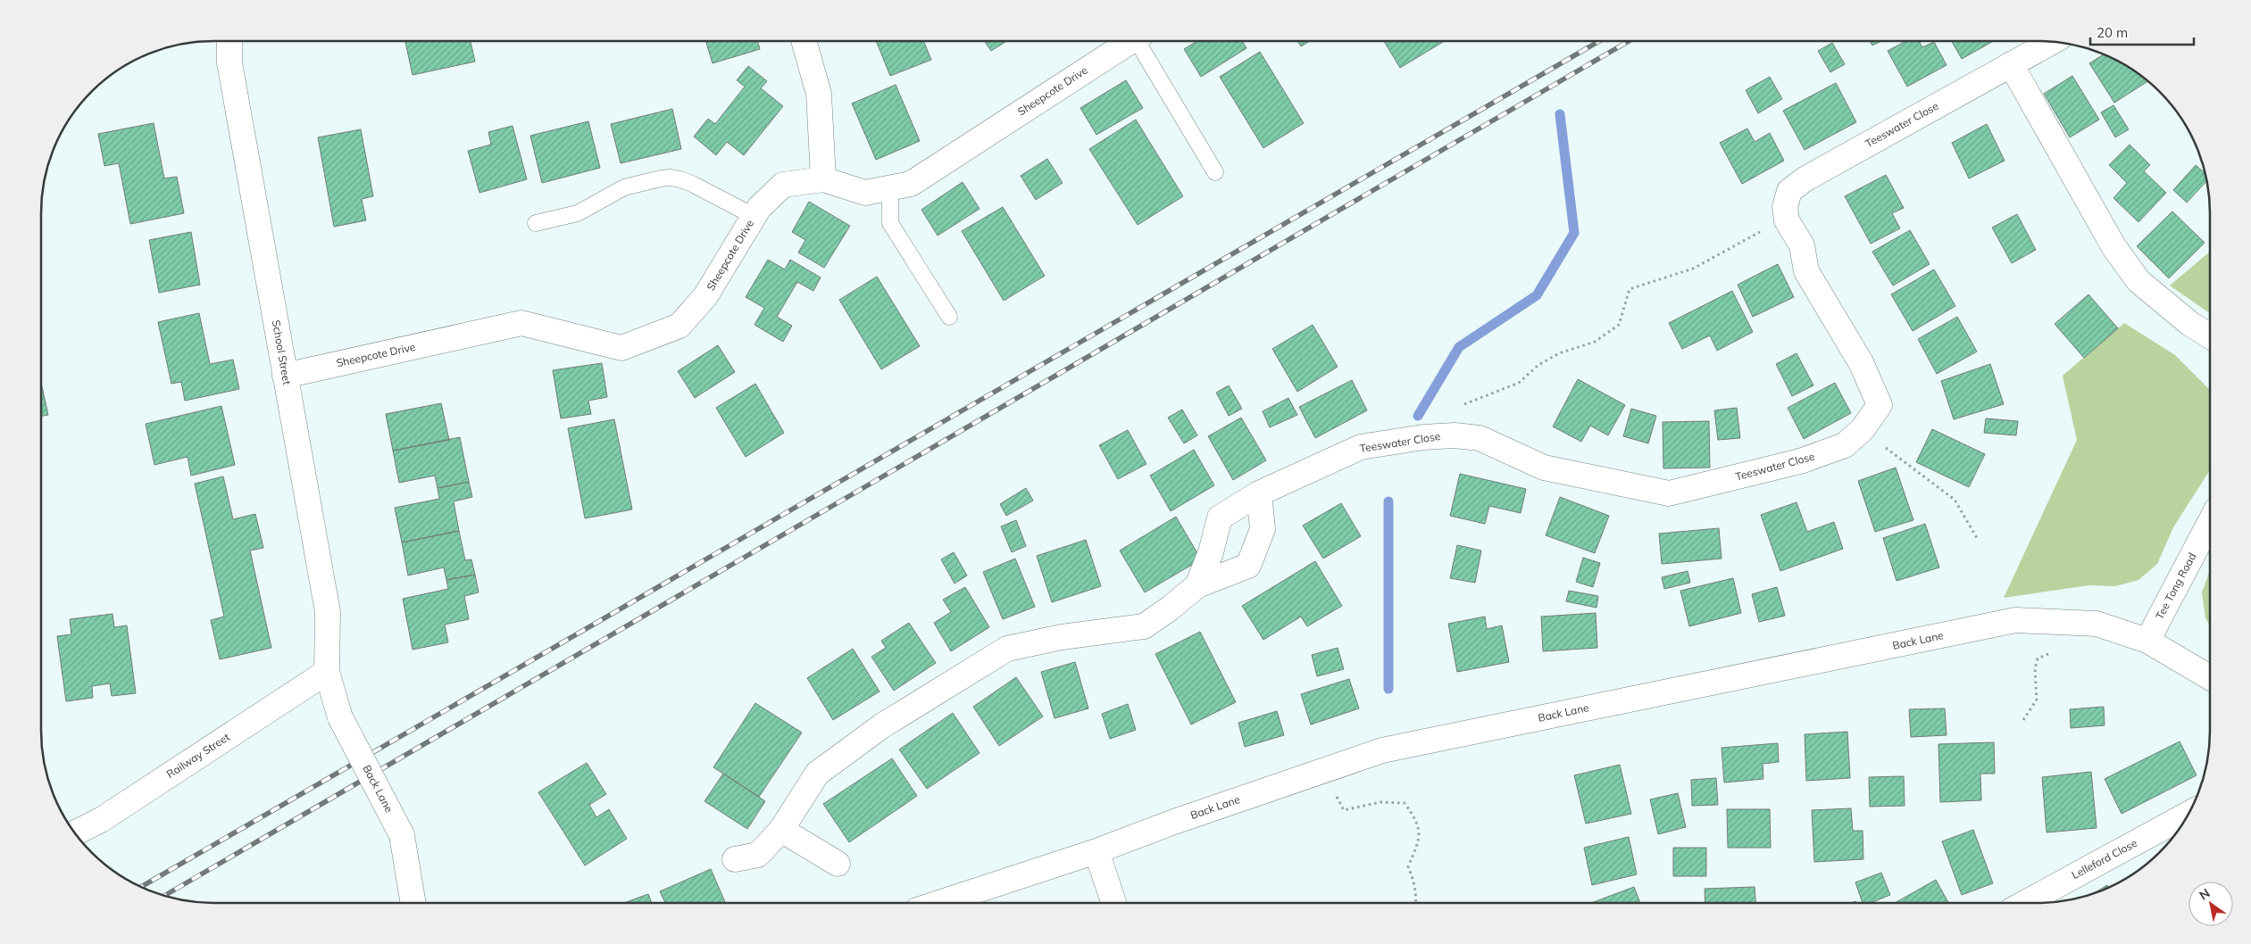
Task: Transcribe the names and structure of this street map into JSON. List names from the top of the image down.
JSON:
{
  "streets": {
    "street": [
      "Sheepcote Drive",
      "Teeswater Close",
      "School Street",
      "Tee Tong Road",
      "Back Lane",
      "Railway Street",
      "Lelleford Close"
    ]
  },
  "crossings": [
    ["Sheepcote Drive", "School Street"],
    ["School Street", "Back Lane"],
    ["School Street", "Railway Street"],
    ["Tee Tong Road", "Back Lane"],
    ["Back Lane", "Railway Street"]
  ],
  "scale_bar": "20 m",
  "north": "top left"
}
